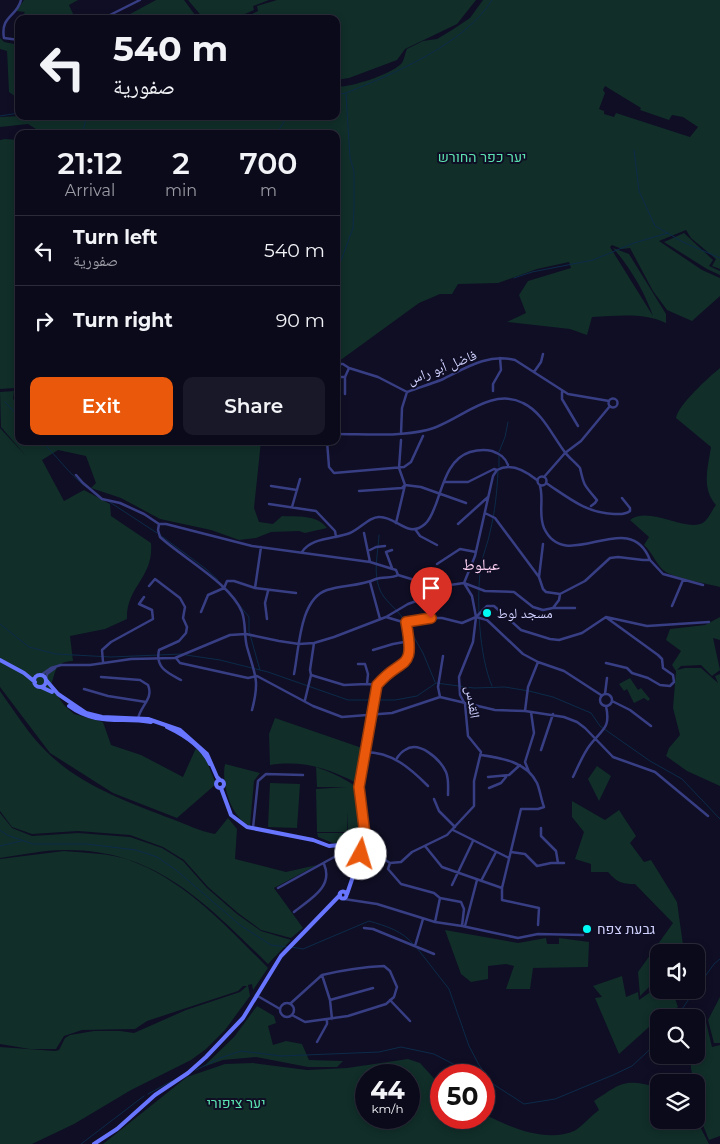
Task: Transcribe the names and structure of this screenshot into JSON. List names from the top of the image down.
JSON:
{
  "streets": {
    "street": ["فاضل أبو راس", "القدس"]
  },
  "districts": ["عيلوط"],
  "parks": ["יער כפר החורש", "יער ציפורי"],
  "places": ["مسجد لوط", "גבעת צפח"],
  "page": {
    "turn": ["540 m", "صفورية"],
    "eta": [
      "21:12",
      "Arrival",
      "2",
      "min",
      "700",
      "m"
    ],
    "list": [
      {
        "name": "Turn left",
        "note": "صفورية",
        "value": "540 m"
      },
      {
        "name": "Turn right",
        "value": "90 m"
      }
    ],
    "buttons": ["Exit", "Share"],
    "speed": "44 km/h",
    "limit": "50"
  }
}
